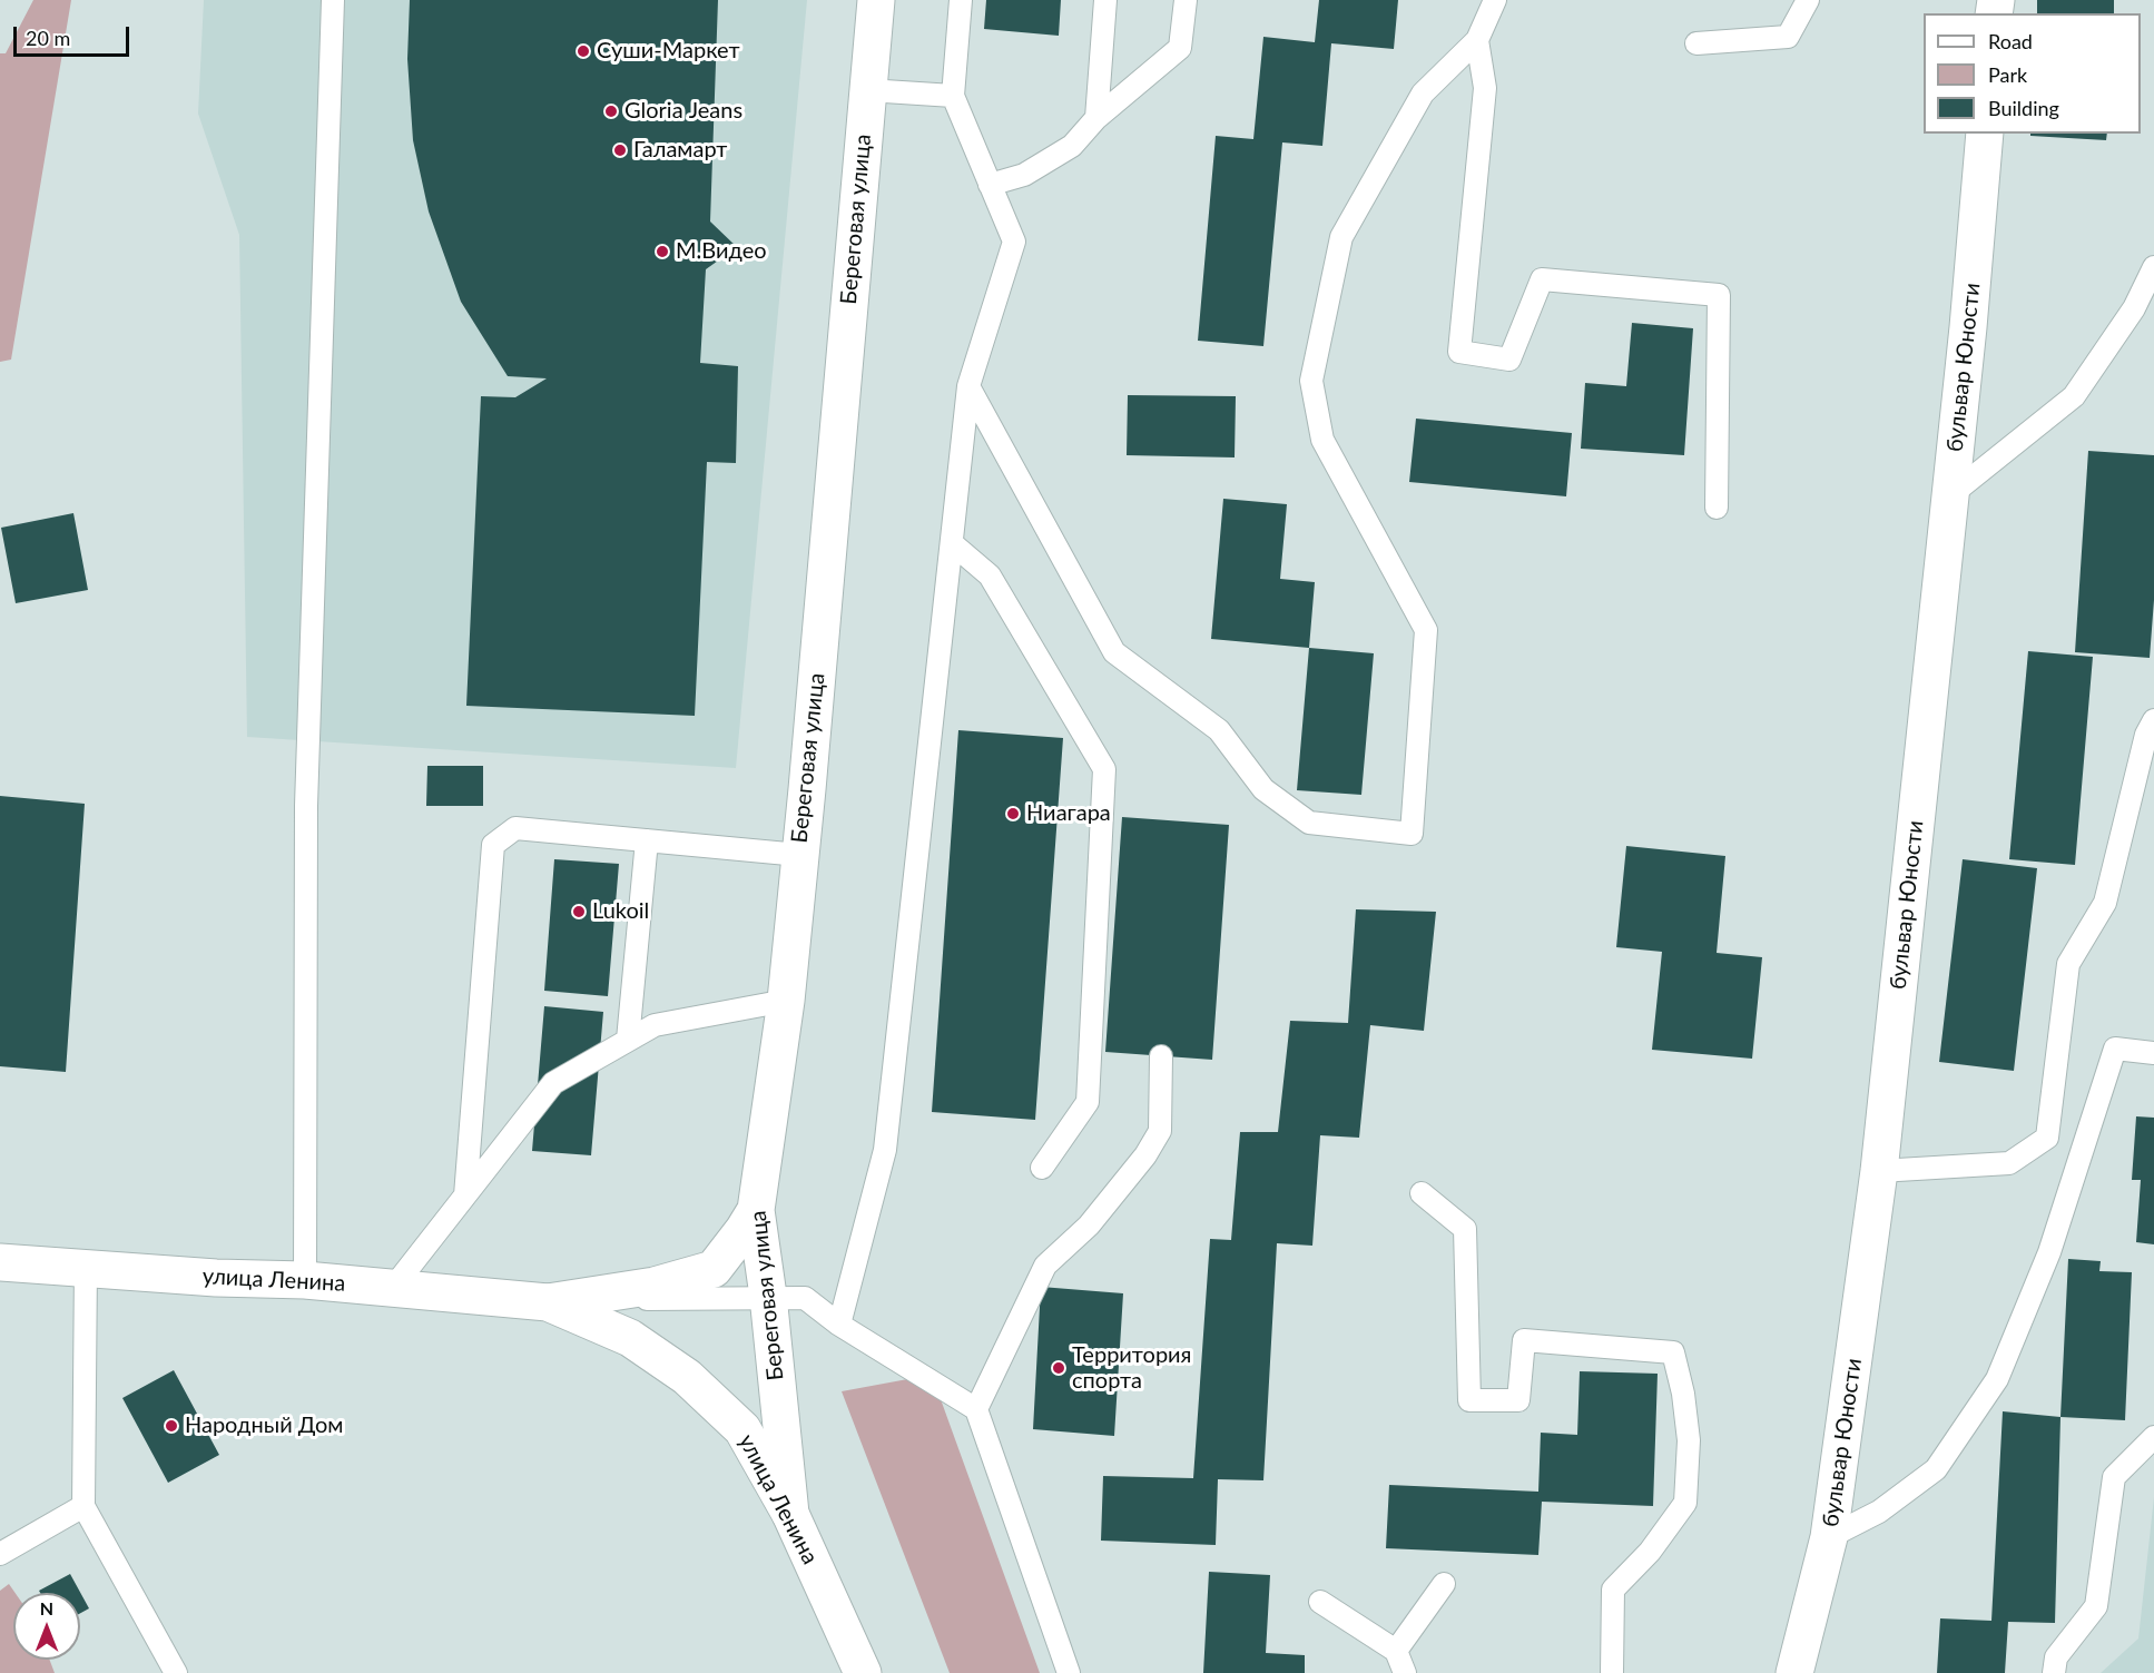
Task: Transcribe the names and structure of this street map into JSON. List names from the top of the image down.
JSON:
{
  "streets": {
    "main road": ["Береговая улица", "бульвар Юности", "улица Ленина"]
  },
  "crossings": [
    ["Береговая улица", "улица Ленина"]
  ],
  "places": [
    "Суши-Маркет",
    "Gloria Jeans",
    "Галамарт",
    "М.Видео",
    "Ниагара",
    "Lukoil",
    "Территория спорта",
    "Народный Дом"
  ],
  "legend": ["Road", "Park", "Building"],
  "scale_bar": "20 m",
  "north": "top"
}
